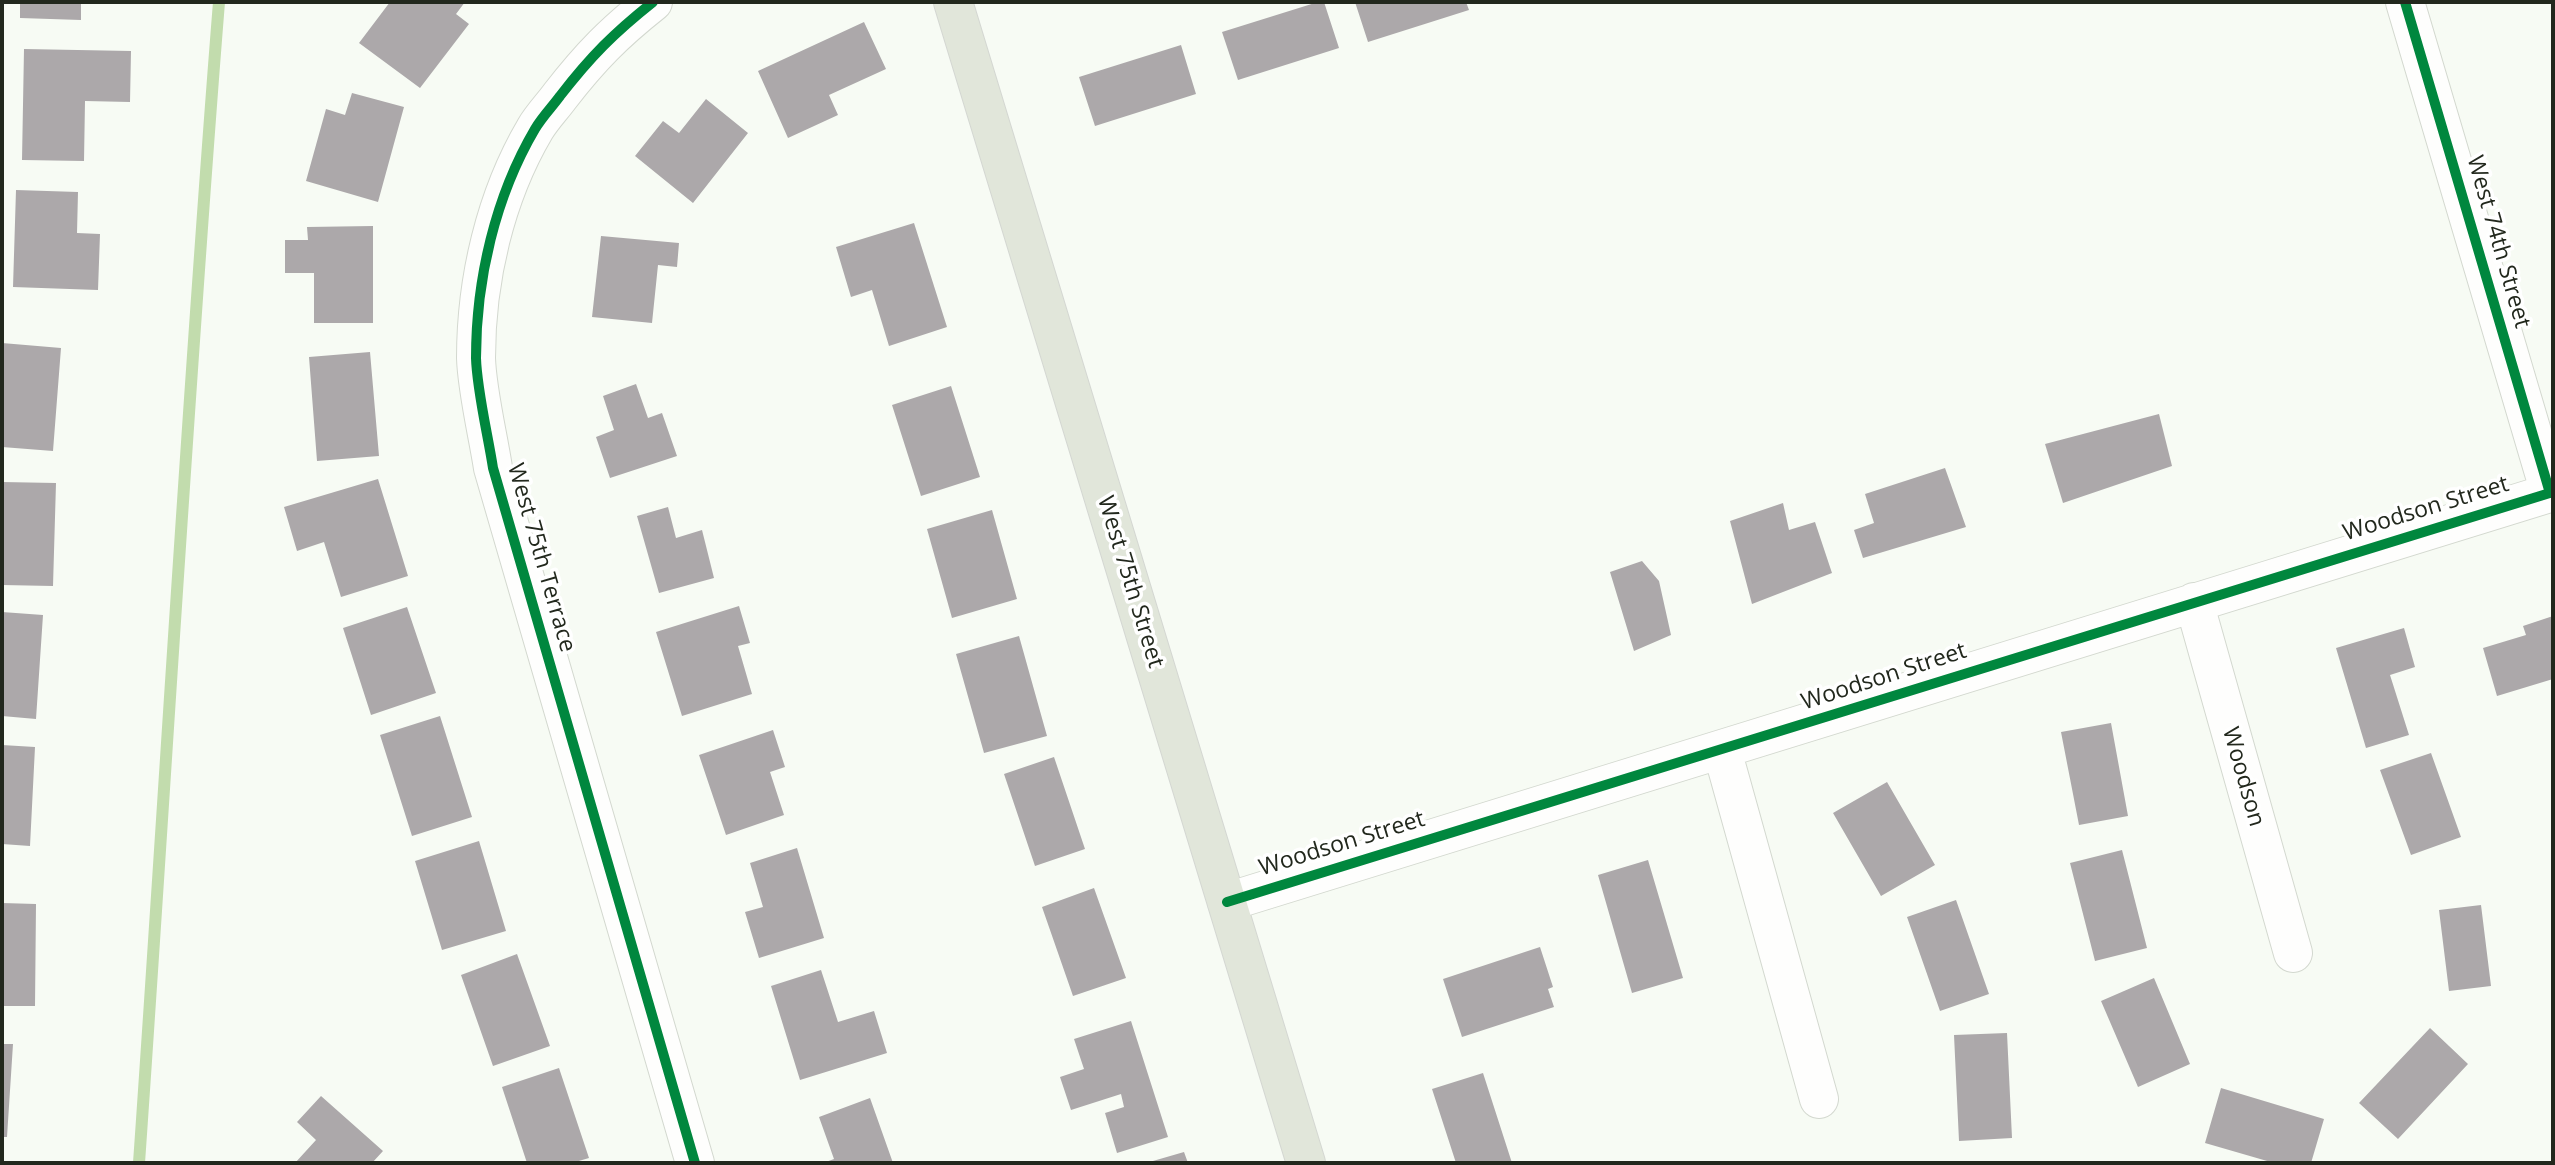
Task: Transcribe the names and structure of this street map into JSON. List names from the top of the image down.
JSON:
{
  "streets": {
    "main road": ["West 75th Street"],
    "street": [
      "West 74th Street",
      "Woodson Street",
      "West 75th Terrace",
      "Woodson"
    ]
  },
  "crossings": [
    ["West 74th Street", "Woodson Street"],
    ["Woodson Street", "West 75th Street"],
    ["Woodson Street", "Woodson"]
  ]
}
